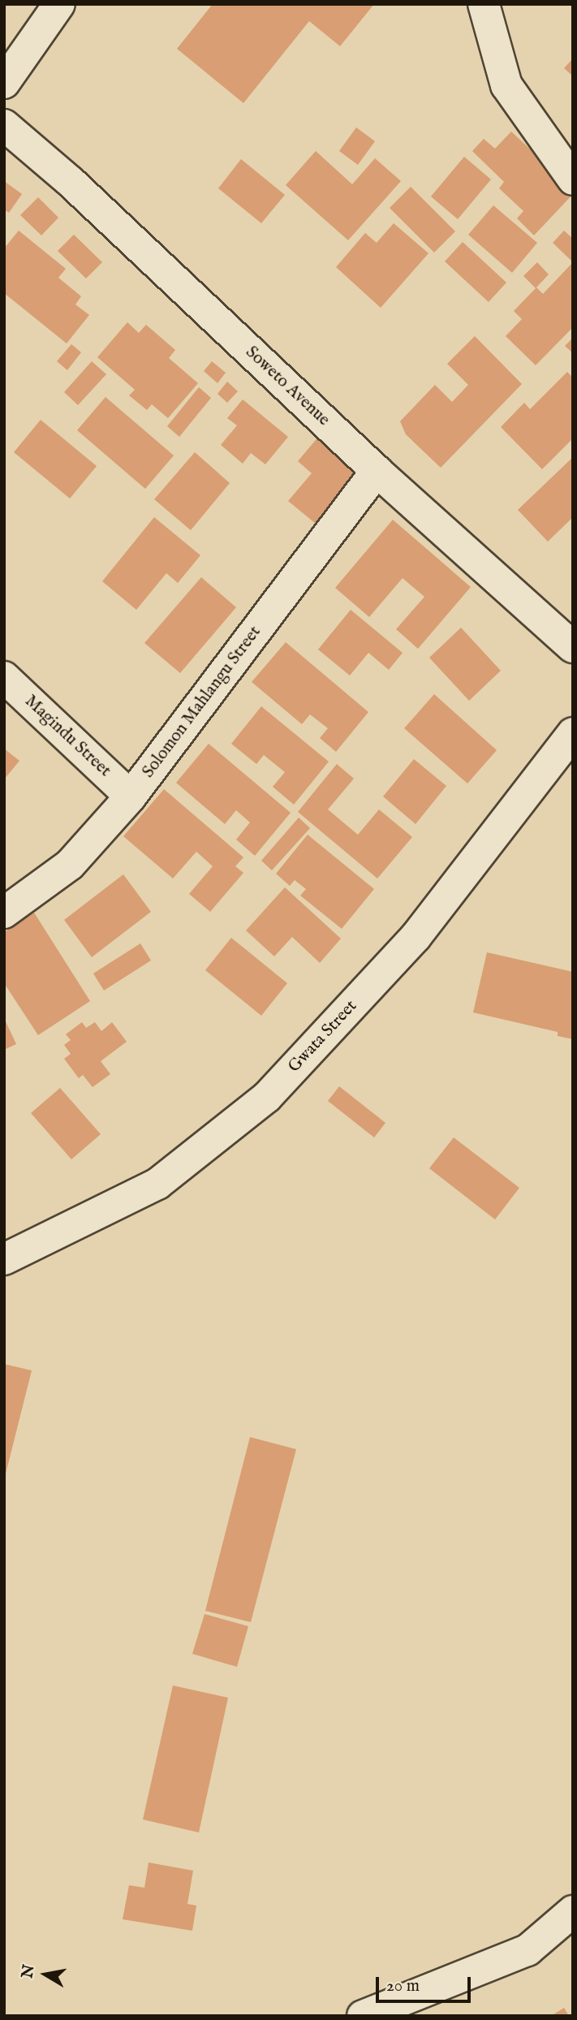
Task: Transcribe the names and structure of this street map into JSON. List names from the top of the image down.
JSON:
{
  "streets": {
    "street": [
      "Soweto Avenue",
      "Solomon Mahlangu Street",
      "Magindu Street",
      "Gwata Street"
    ]
  },
  "crossings": [
    ["Soweto Avenue", "Solomon Mahlangu Street"],
    ["Solomon Mahlangu Street", "Magindu Street"]
  ],
  "scale_bar": "20 m",
  "north": "left"
}
